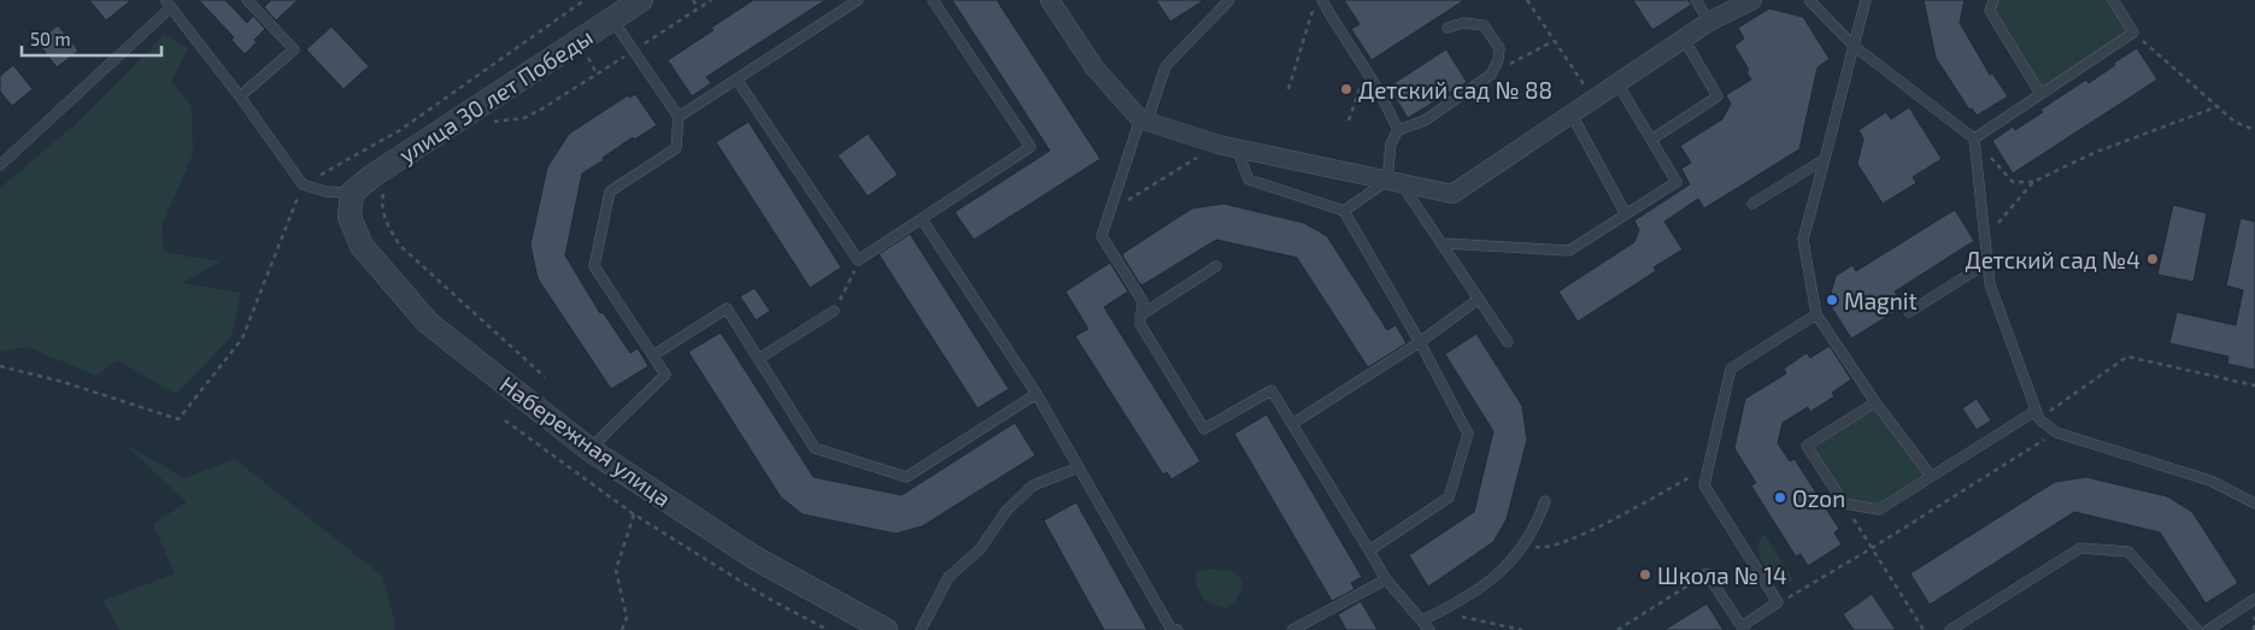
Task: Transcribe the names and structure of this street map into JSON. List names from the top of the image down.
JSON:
{
  "streets": {
    "street": ["улица 30 лет Победы", "Набережная улица"]
  },
  "crossings": [
    ["улица 30 лет Победы", "Набережная улица"]
  ],
  "places": [
    "Детский сад № 88",
    "Детский сад №4",
    "Magnit",
    "Ozon",
    "Школа № 14"
  ],
  "scale_bar": "50 m"
}
